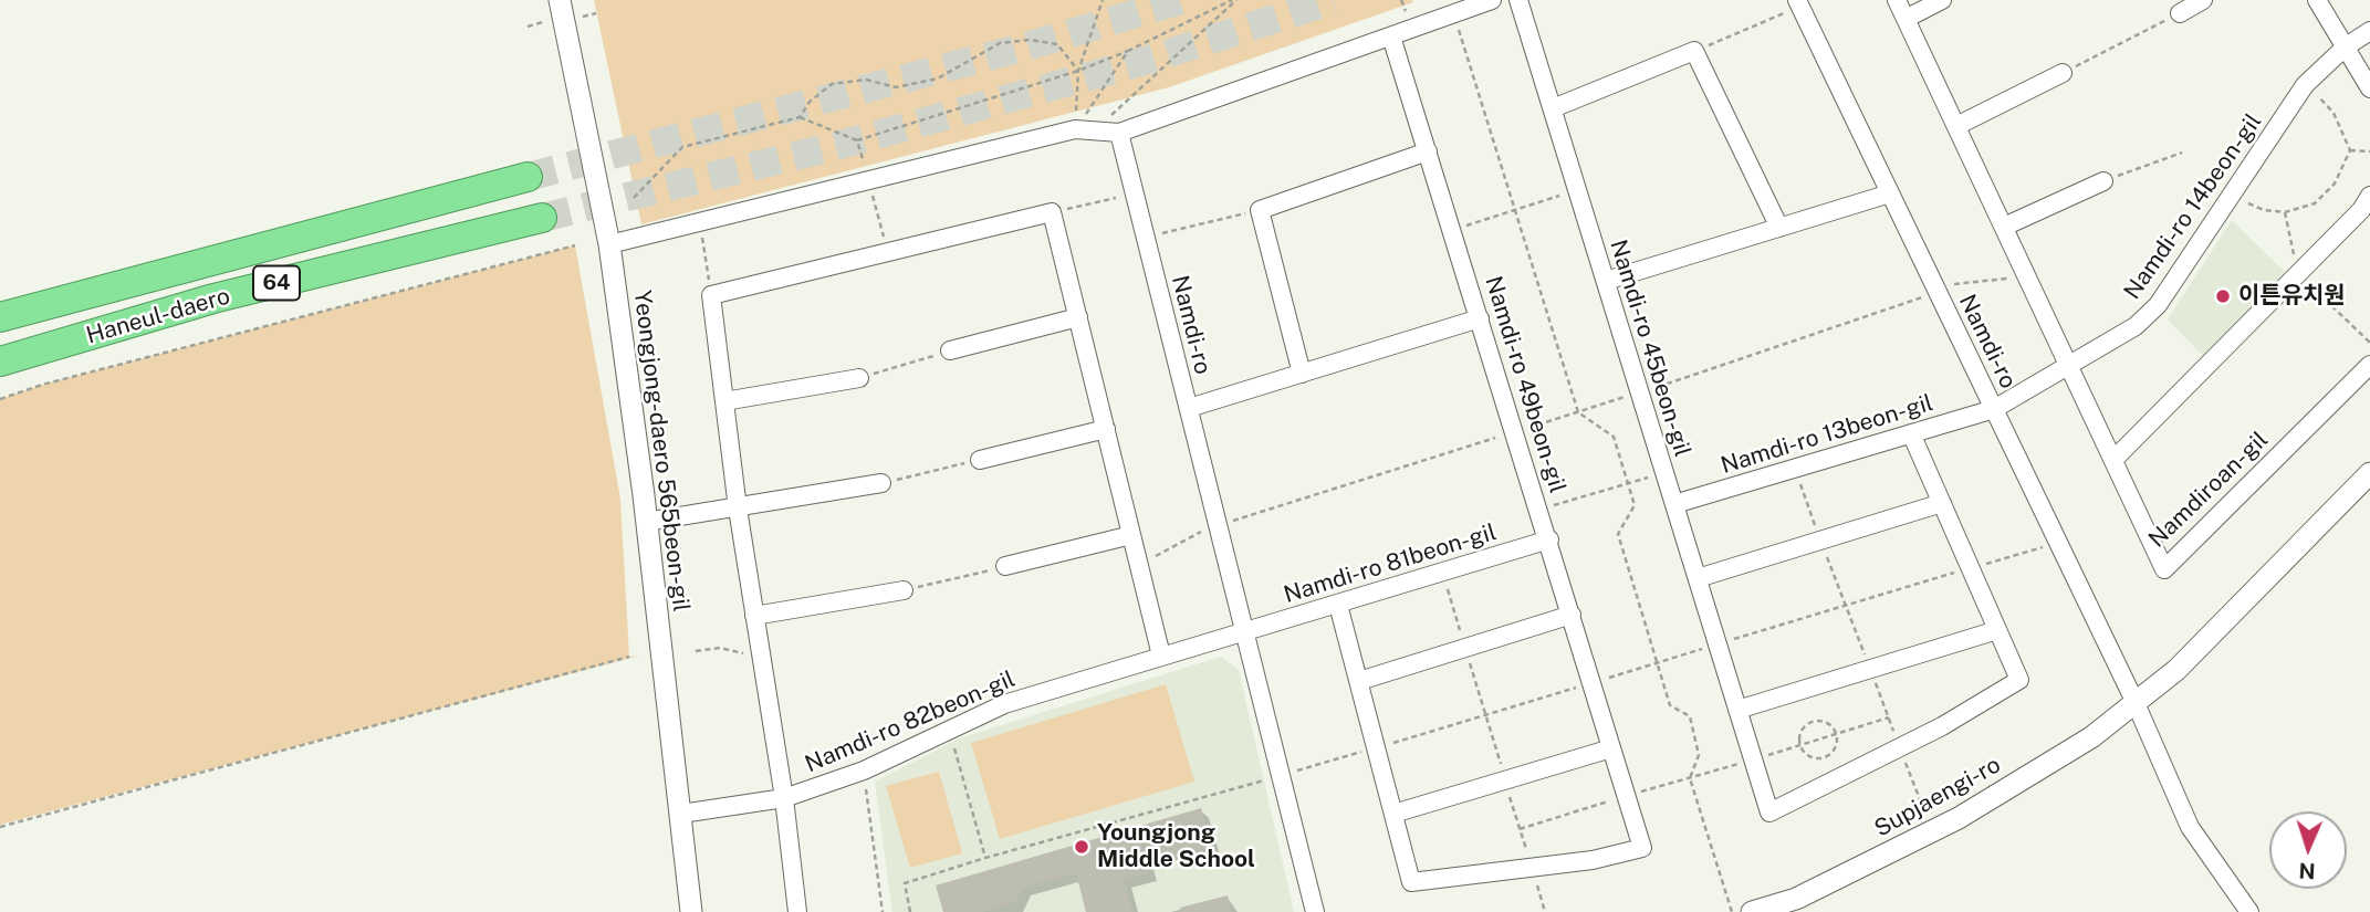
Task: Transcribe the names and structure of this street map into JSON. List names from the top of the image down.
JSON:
{
  "streets": {
    "highway": ["64", "Haneul-daero"],
    "street": [
      "Namdi-ro 14beon-gil",
      "Namdi-ro",
      "Namdi-ro 45beon-gil",
      "Namdi-ro 49beon-gil",
      "Namdi-ro 13beon-gil",
      "Yeongjong-daero 565beon-gil",
      "Namdiroan-gil",
      "Namdi-ro 81beon-gil",
      "Namdi-ro 82beon-gil",
      "Supjaengi-ro"
    ]
  },
  "crossings": [
    ["Namdi-ro 14beon-gil", "Namdi-ro"],
    ["Namdi-ro 14beon-gil", "Namdi-ro 13beon-gil"],
    ["Namdi-ro 14beon-gil", "Namdiroan-gil"],
    ["Namdi-ro", "Namdi-ro 13beon-gil"],
    ["Namdi-ro", "Namdi-ro 81beon-gil"],
    ["Namdi-ro", "Namdi-ro 82beon-gil"],
    ["Namdi-ro", "Supjaengi-ro"],
    ["Namdi-ro 45beon-gil", "Namdi-ro 13beon-gil"],
    ["Namdi-ro 49beon-gil", "Namdi-ro 81beon-gil"],
    ["Yeongjong-daero 565beon-gil", "Namdi-ro 82beon-gil"],
    ["Namdi-ro 81beon-gil", "Namdi-ro 82beon-gil"]
  ],
  "places": ["이튼유치원", "Youngjong Middle School"],
  "north": "bottom"
}
